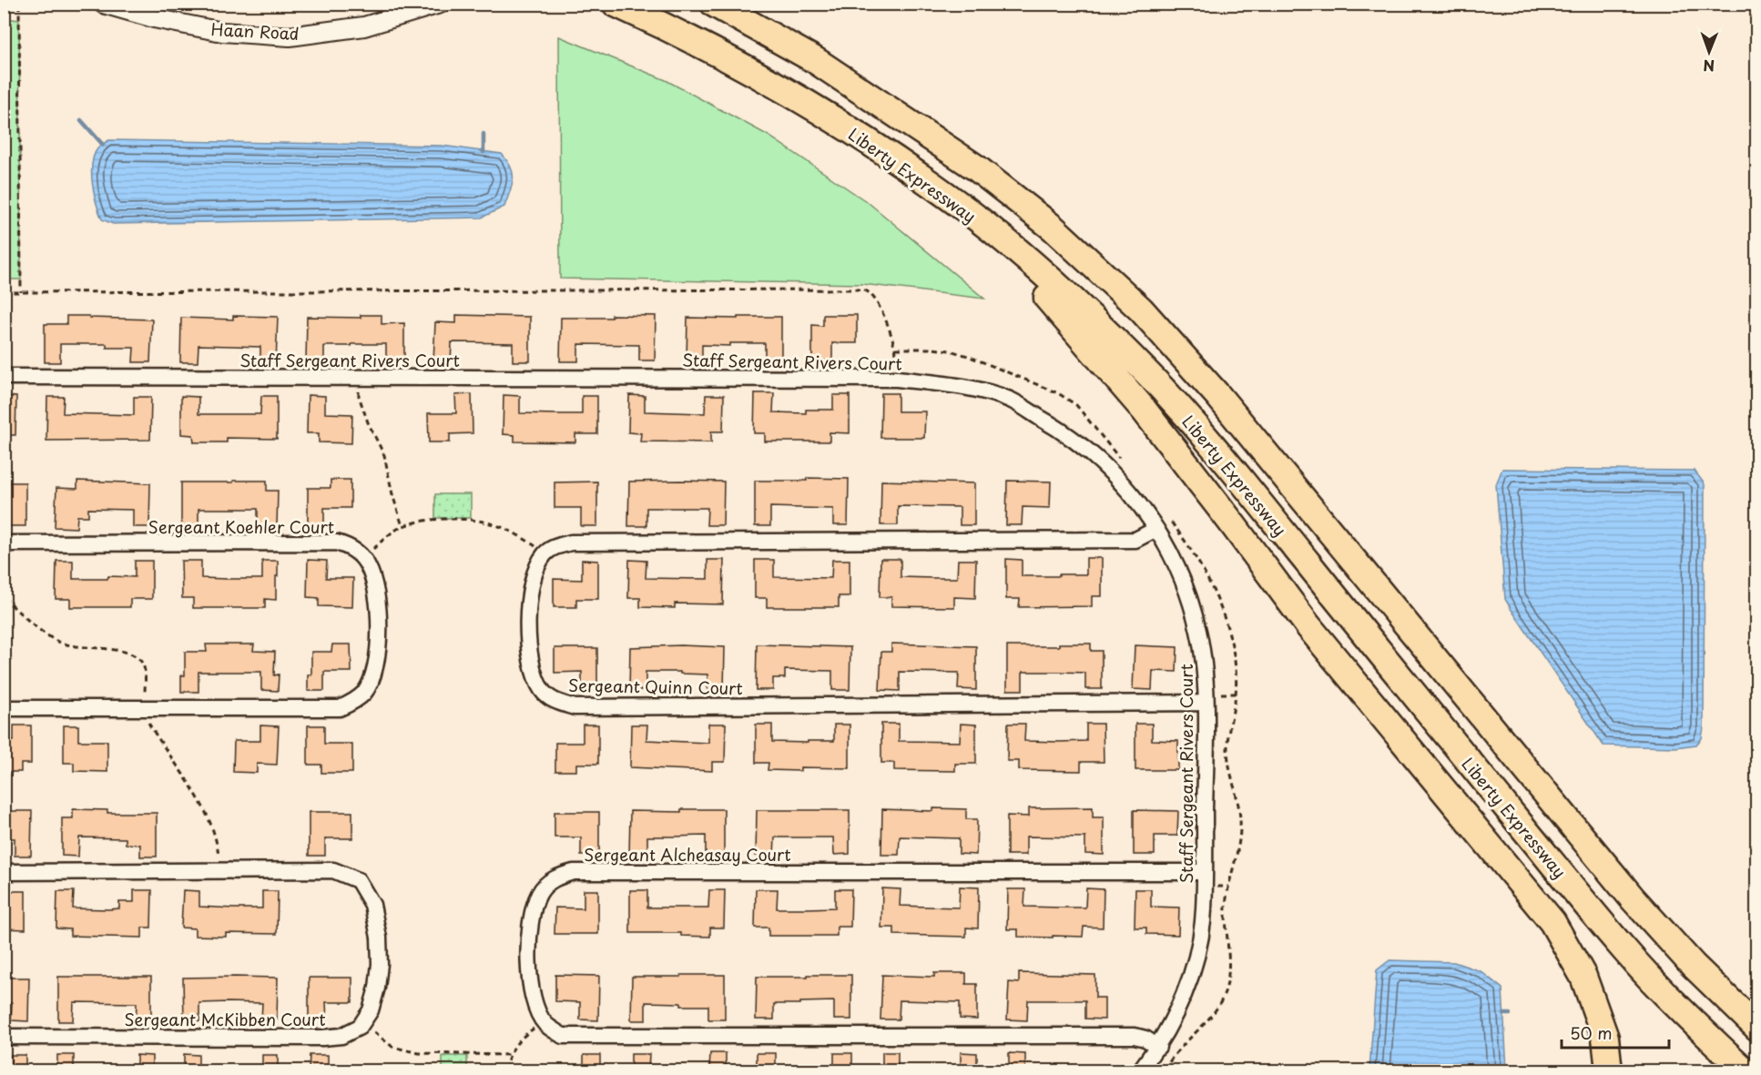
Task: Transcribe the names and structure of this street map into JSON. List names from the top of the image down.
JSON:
{
  "streets": {
    "highway": ["Liberty Expressway"],
    "street": [
      "Haan Road",
      "Staff Sergeant Rivers Court",
      "Sergeant Koehler Court",
      "Sergeant Quinn Court",
      "Sergeant Alcheasay Court",
      "Sergeant McKibben Court"
    ]
  },
  "crossings": [
    ["Staff Sergeant Rivers Court", "Sergeant Quinn Court"],
    ["Staff Sergeant Rivers Court", "Sergeant Alcheasay Court"]
  ],
  "scale_bar": "50 m",
  "north": "bottom"
}
